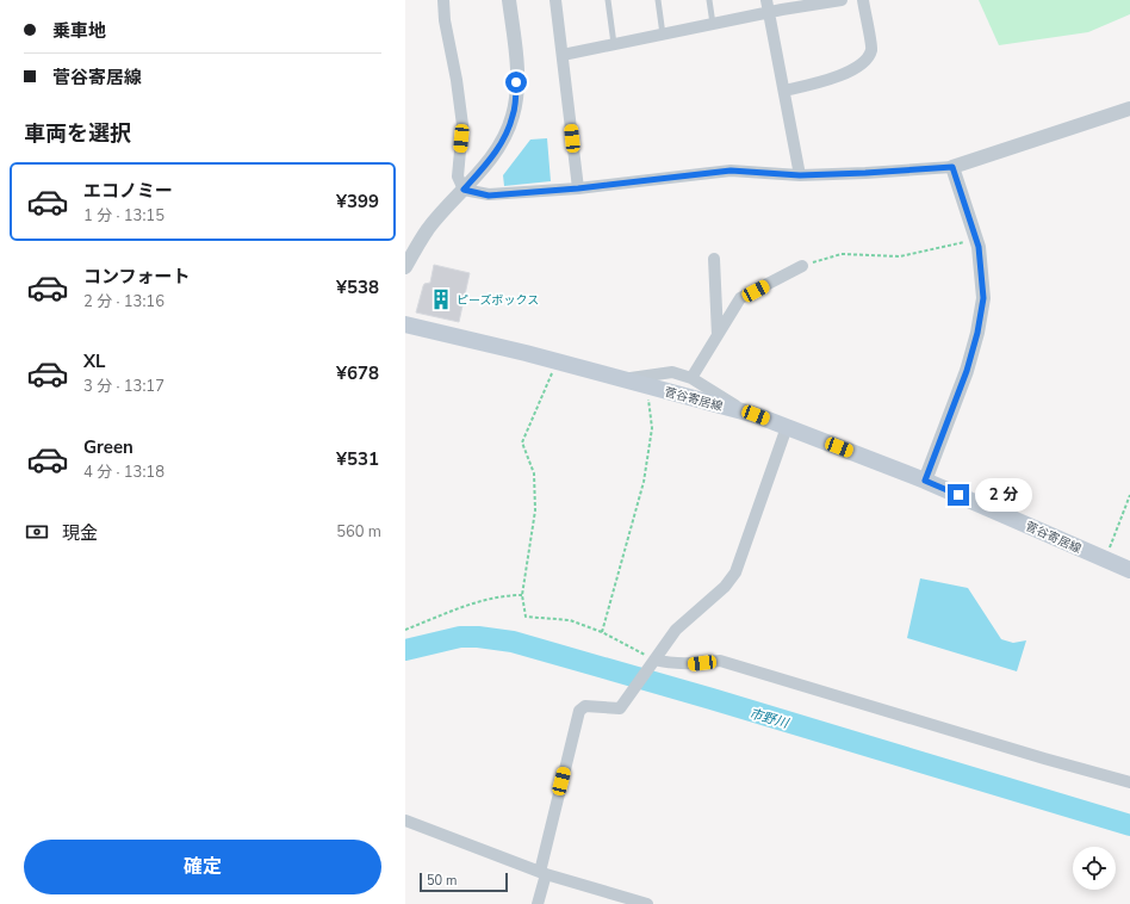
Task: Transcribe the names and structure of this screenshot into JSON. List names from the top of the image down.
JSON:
{
  "streets": {
    "main road": ["菅谷寄居線"]
  },
  "water": ["市野川"],
  "places": {
    "building": ["ピーズボックス"]
  },
  "scale_bar": "50 m",
  "page": {
    "banner": ["乗車地", "菅谷寄居線"],
    "heading": "車両を選択",
    "list": [
      {
        "name": "エコノミー",
        "note": "1 分 · 13:15",
        "value": "¥399"
      },
      {
        "name": "コンフォート",
        "note": "2 分 · 13:16",
        "value": "¥538"
      },
      {
        "name": "XL",
        "note": "3 分 · 13:17",
        "value": "¥678"
      },
      {
        "name": "Green",
        "note": "4 分 · 13:18",
        "value": "¥531"
      }
    ],
    "bubble": "2 分",
    "pay": ["現金", "560 m"],
    "buttons": "確定",
    "scale": "50 m"
  }
}
